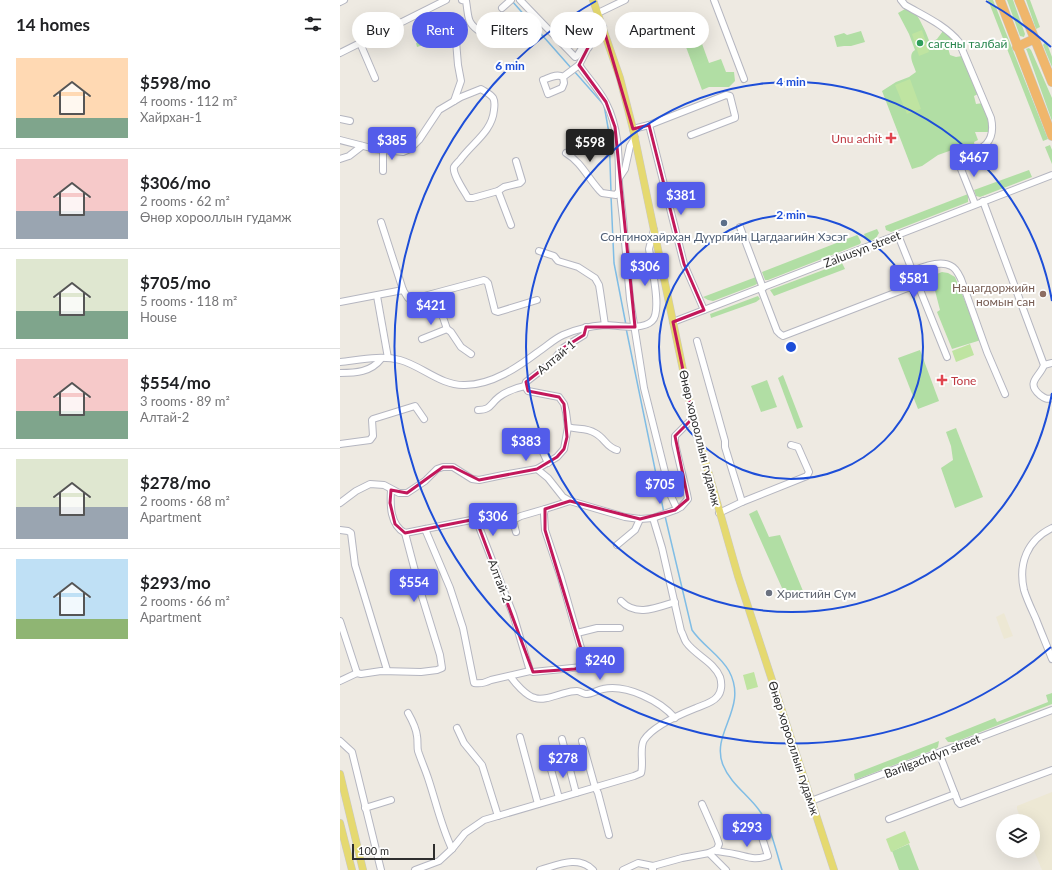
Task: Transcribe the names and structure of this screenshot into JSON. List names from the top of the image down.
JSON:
{
  "streets": {
    "main road": ["Өнөр хорооллын гудамж"],
    "street": [
      "Zaluusyn street",
      "Алтай-1",
      "Алтай-2",
      "Barilgachdyn street"
    ]
  },
  "crossings": [
    ["Zaluusyn street", "Өнөр хорооллын гудамж"],
    ["Өнөр хорооллын гудамж", "Barilgachdyn street"]
  ],
  "places": {
    "other": [
      "сагсны талбай",
      "Сонгинохайрхан Дүүргийн Цагдаагийн Хэсэг",
      "Нацагдоржийн номын сан",
      "Христийн Сүм"
    ],
    "health": ["Unu achit", "Tone"]
  },
  "scale_bar": "100 m",
  "page": {
    "heading": "14 homes",
    "chip": [
      "Buy",
      "Rent",
      "Filters",
      "New",
      "Apartment"
    ],
    "list": [
      {
        "name": "$598/mo",
        "note": "4 rooms · 112 m² · Хайрхан-1"
      },
      {
        "name": "$306/mo",
        "note": "2 rooms · 62 m² · Өнөр хорооллын гудамж"
      },
      {
        "name": "$705/mo",
        "note": "5 rooms · 118 m² · House"
      },
      {
        "name": "$554/mo",
        "note": "3 rooms · 89 m² · Алтай-2"
      },
      {
        "name": "$278/mo",
        "note": "2 rooms · 68 m² · Apartment"
      },
      {
        "name": "$293/mo",
        "note": "2 rooms · 66 m² · Apartment"
      }
    ],
    "price": [
      "$385",
      "$598",
      "$467",
      "$381",
      "$306",
      "$581",
      "$421",
      "$383",
      "$705",
      "$306",
      "$554",
      "$240",
      "$278",
      "$293"
    ],
    "scale": "100 m"
  },
  "rings": ["6 min", "4 min", "2 min"]
}
